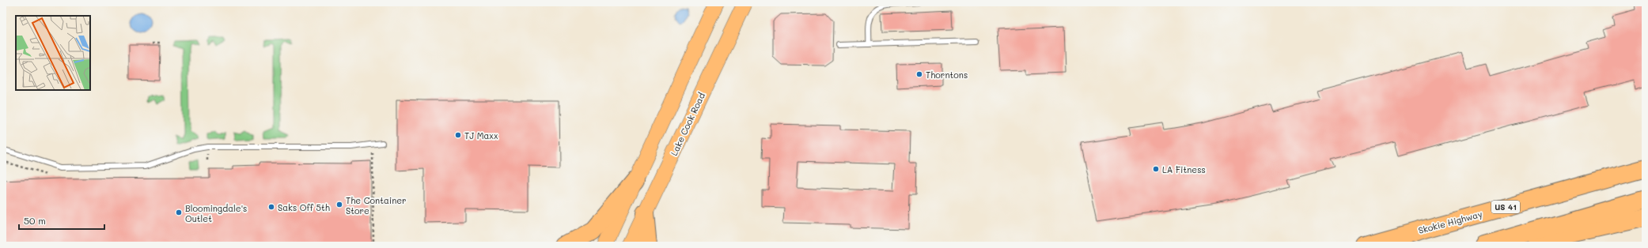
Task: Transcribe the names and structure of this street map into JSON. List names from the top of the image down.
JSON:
{
  "streets": {
    "highway": ["US 41", "Skokie Highway"],
    "main road": ["Lake Cook Road"]
  },
  "places": [
    "Thorntons",
    "TJ Maxx",
    "LA Fitness",
    "The Container Store",
    "Saks Off 5th",
    "Bloomingdale's Outlet"
  ],
  "scale_bar": "50 m"
}
